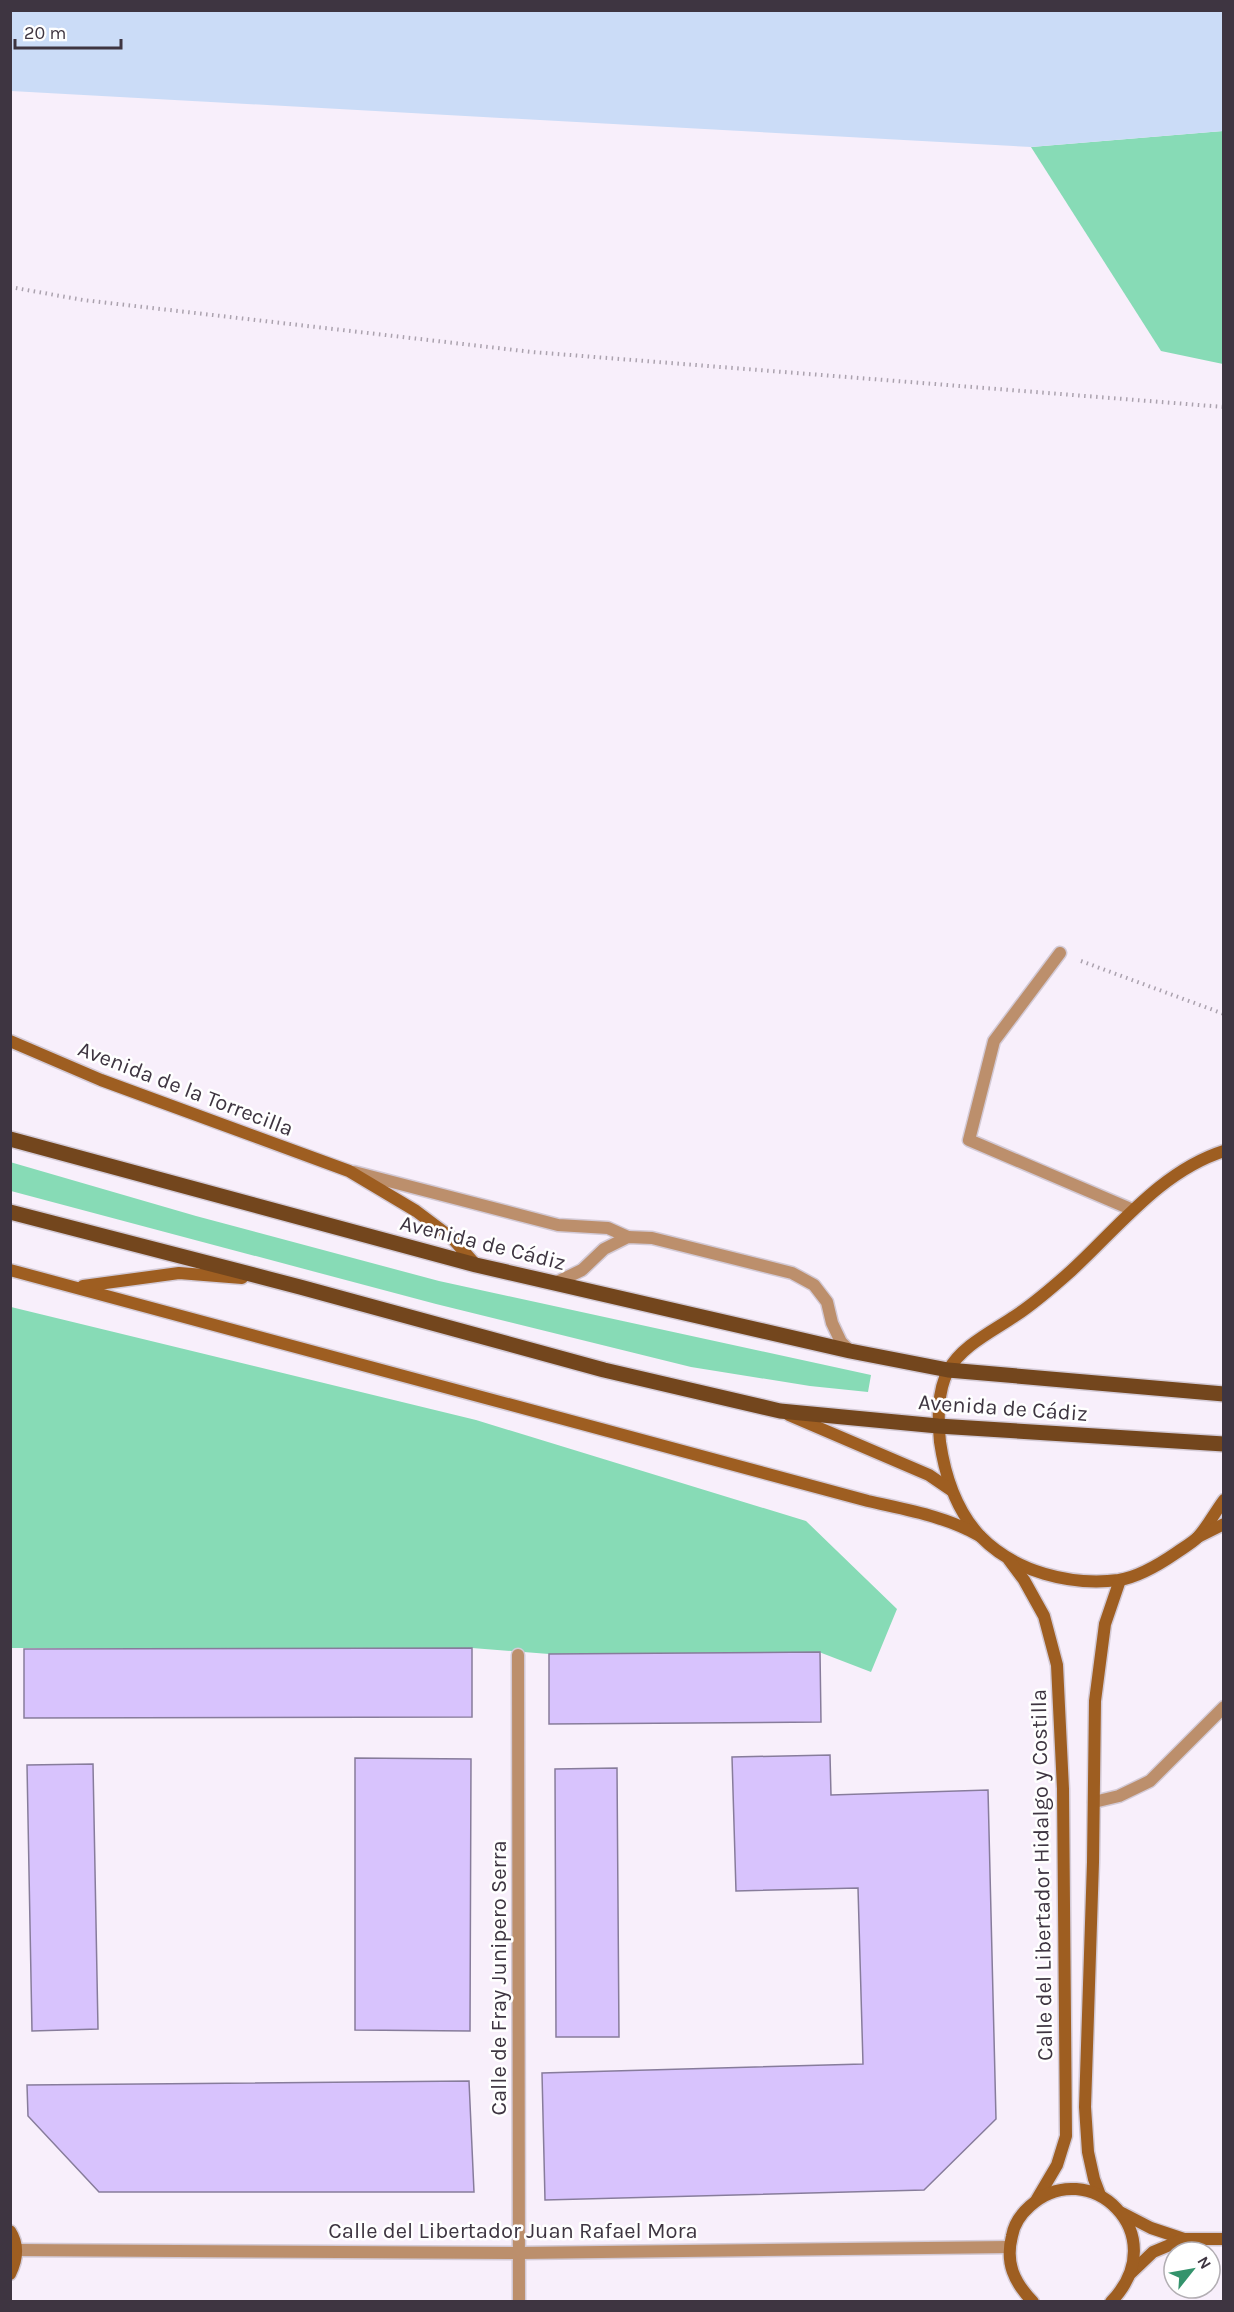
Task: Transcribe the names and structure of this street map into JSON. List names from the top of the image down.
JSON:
{
  "streets": {
    "main road": ["Avenida de Cádiz"],
    "street": [
      "Avenida de la Torrecilla",
      "Calle del Libertador Hidalgo y Costilla",
      "Calle de Fray Junipero Serra",
      "Calle del Libertador Juan Rafael Mora"
    ]
  },
  "crossings": [
    ["Avenida de la Torrecilla", "Avenida de Cádiz"],
    ["Calle del Libertador Hidalgo y Costilla", "Calle del Libertador Juan Rafael Mora"],
    ["Calle de Fray Junipero Serra", "Calle del Libertador Juan Rafael Mora"]
  ],
  "scale_bar": "20 m",
  "north": "top right"
}
